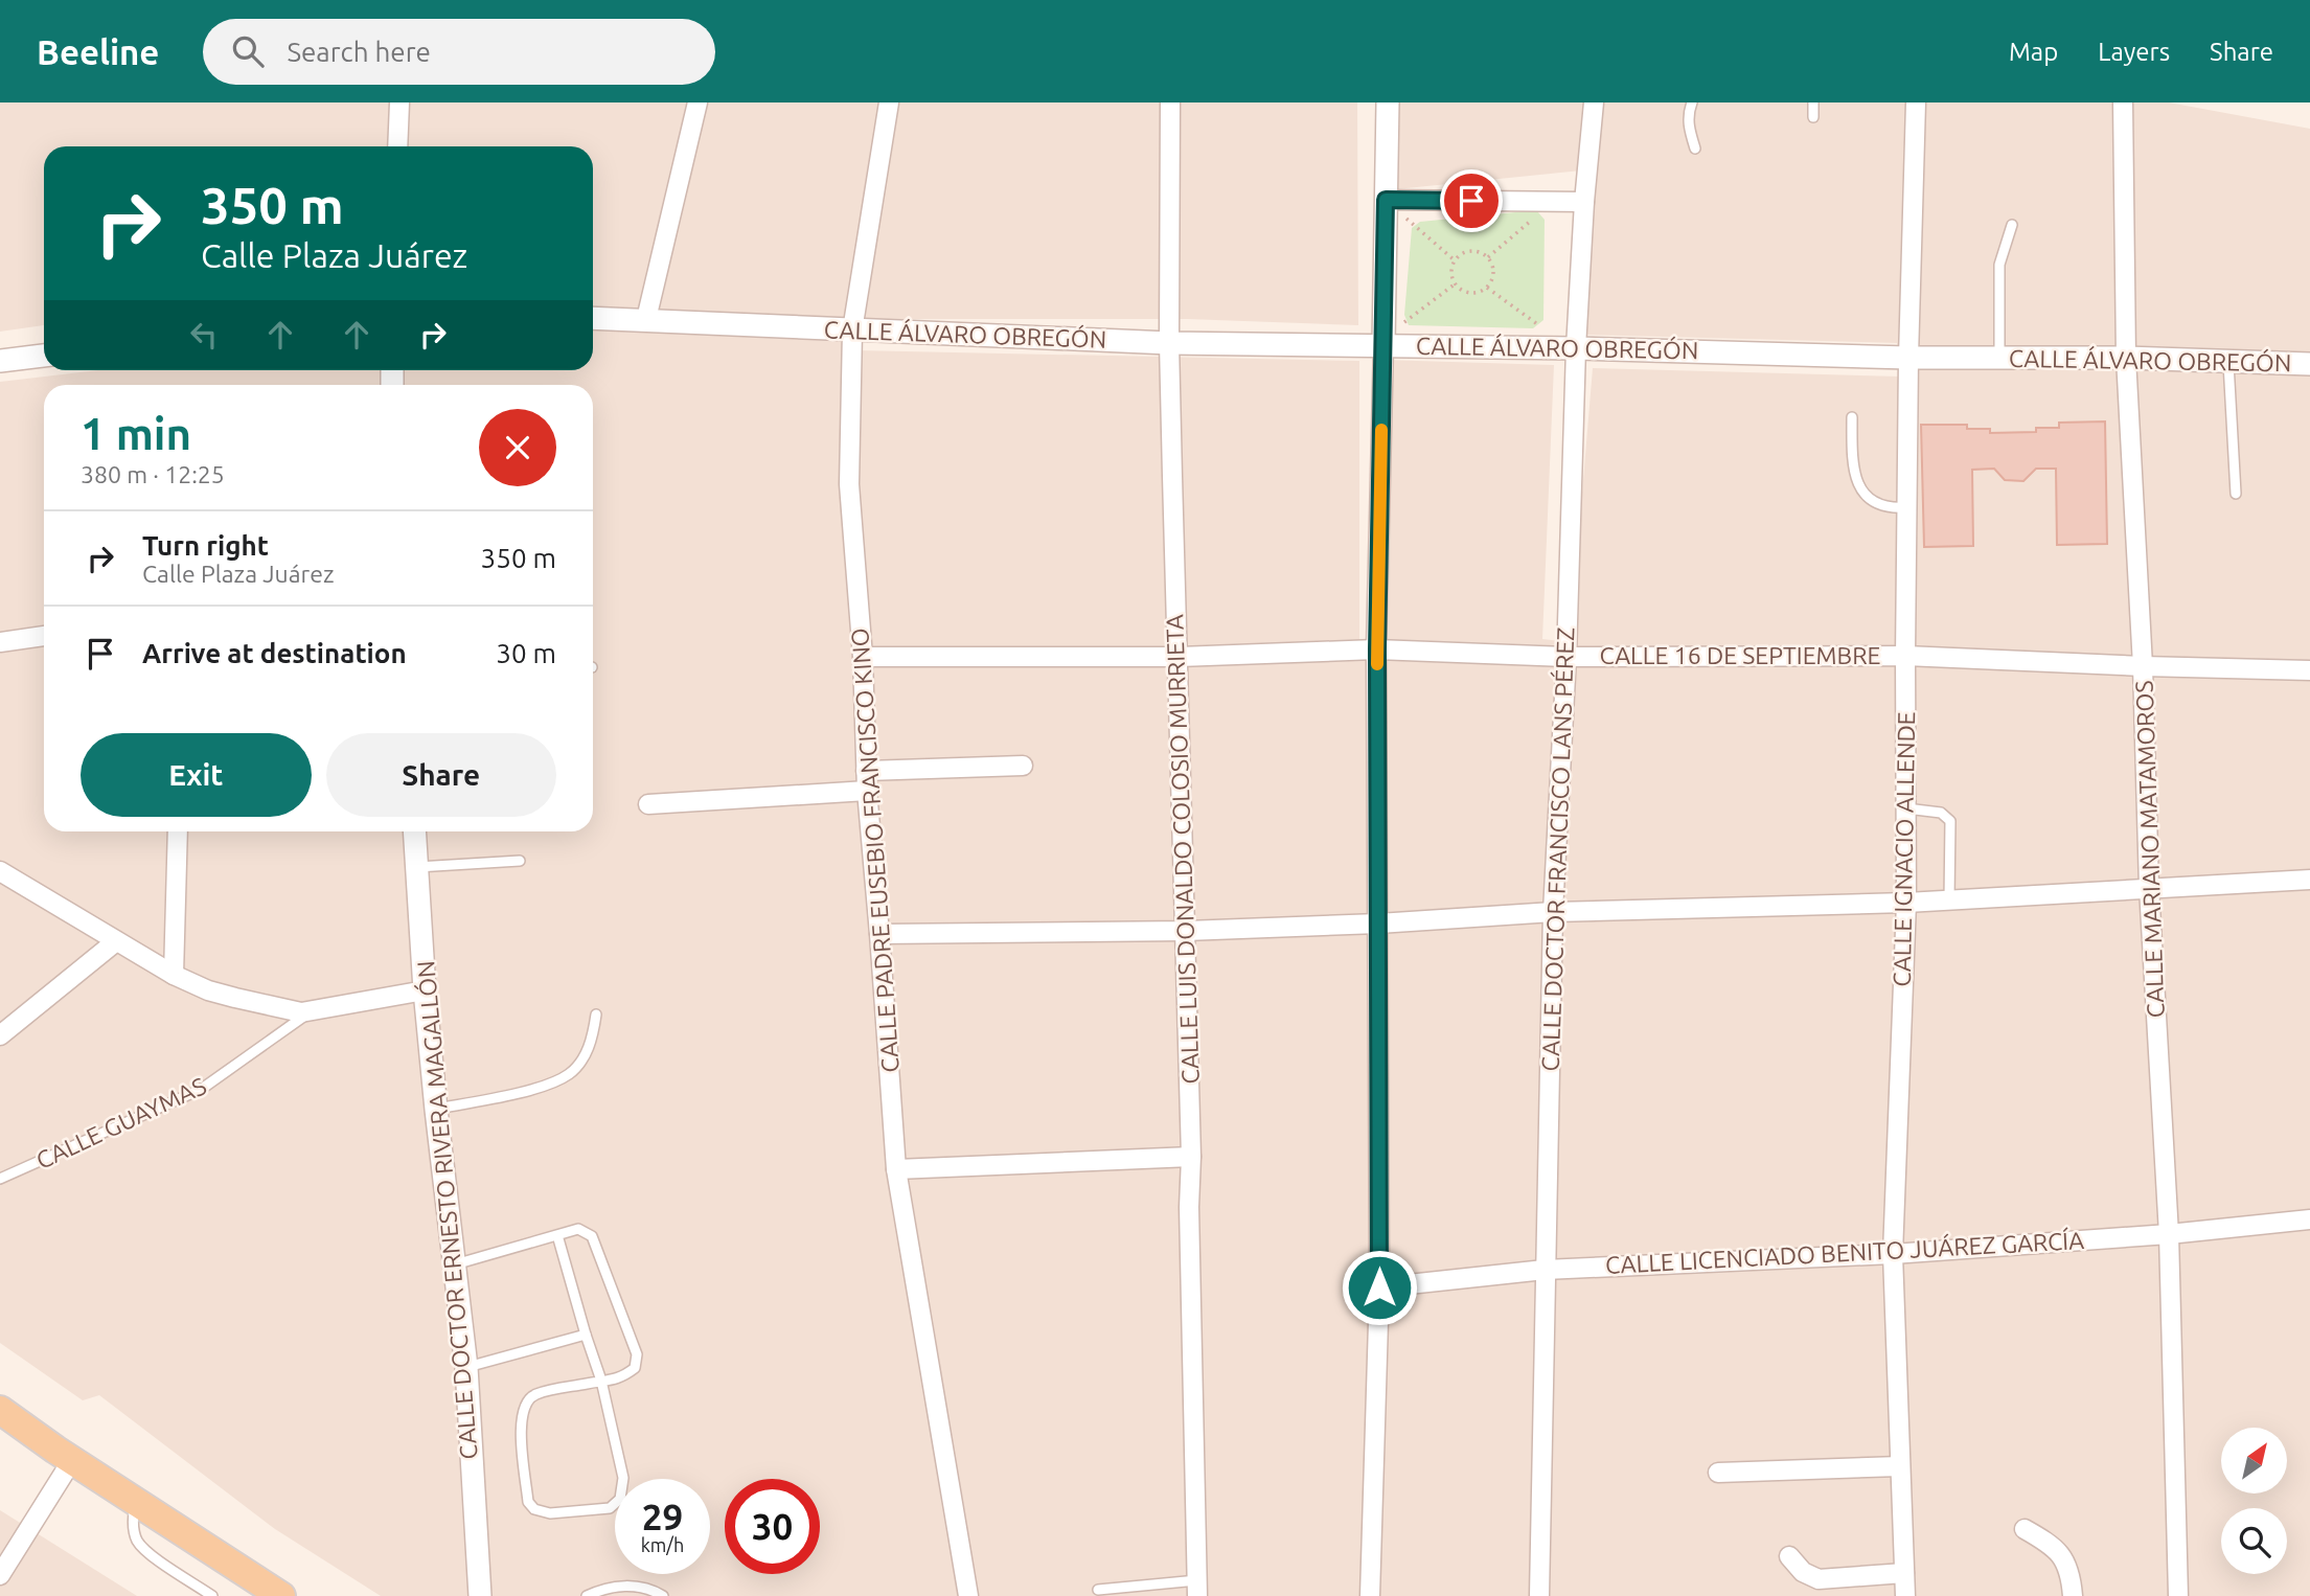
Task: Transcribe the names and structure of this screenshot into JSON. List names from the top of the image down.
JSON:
{
  "streets": {
    "street": [
      "CALLE ÁLVARO OBREGÓN",
      "CALLE 16 DE SEPTIEMBRE",
      "CALLE LUIS DONALDO COLOSIO MURRIETA",
      "CALLE DOCTOR FRANCISCO LANS PÉREZ",
      "CALLE IGNACIO ALLENDE",
      "CALLE MARIANO MATAMOROS",
      "CALLE PADRE EUSEBIO FRANCISCO KINO",
      "CALLE DOCTOR ERNESTO RIVERA MAGALLÓN",
      "CALLE LICENCIADO BENITO JUÁREZ GARCÍA"
    ],
    "lane": ["CALLE GUAYMAS"]
  },
  "crossings": [
    ["CALLE ÁLVARO OBREGÓN", "CALLE LUIS DONALDO COLOSIO MURRIETA"],
    ["CALLE ÁLVARO OBREGÓN", "CALLE DOCTOR FRANCISCO LANS PÉREZ"],
    ["CALLE ÁLVARO OBREGÓN", "CALLE IGNACIO ALLENDE"],
    ["CALLE ÁLVARO OBREGÓN", "CALLE MARIANO MATAMOROS"],
    ["CALLE ÁLVARO OBREGÓN", "CALLE PADRE EUSEBIO FRANCISCO KINO"],
    ["CALLE 16 DE SEPTIEMBRE", "CALLE LUIS DONALDO COLOSIO MURRIETA"],
    ["CALLE 16 DE SEPTIEMBRE", "CALLE DOCTOR FRANCISCO LANS PÉREZ"],
    ["CALLE 16 DE SEPTIEMBRE", "CALLE IGNACIO ALLENDE"],
    ["CALLE 16 DE SEPTIEMBRE", "CALLE MARIANO MATAMOROS"],
    ["CALLE 16 DE SEPTIEMBRE", "CALLE PADRE EUSEBIO FRANCISCO KINO"],
    ["CALLE DOCTOR FRANCISCO LANS PÉREZ", "CALLE LICENCIADO BENITO JUÁREZ GARCÍA"],
    ["CALLE IGNACIO ALLENDE", "CALLE LICENCIADO BENITO JUÁREZ GARCÍA"],
    ["CALLE MARIANO MATAMOROS", "CALLE LICENCIADO BENITO JUÁREZ GARCÍA"]
  ],
  "north": "top right",
  "page": {
    "header": "Beeline",
    "search": "Search here",
    "nav": ["Map", "Layers", "Share"],
    "turn": ["350 m", "Calle Plaza Juárez"],
    "heading": ["1 min", "380 m · 12:25"],
    "list": [
      {
        "name": "Turn right",
        "note": "Calle Plaza Juárez",
        "value": "350 m"
      },
      {
        "name": "Arrive at destination",
        "value": "30 m"
      }
    ],
    "buttons": ["Exit", "Share"],
    "speed": "29 km/h",
    "limit": "30"
  }
}
